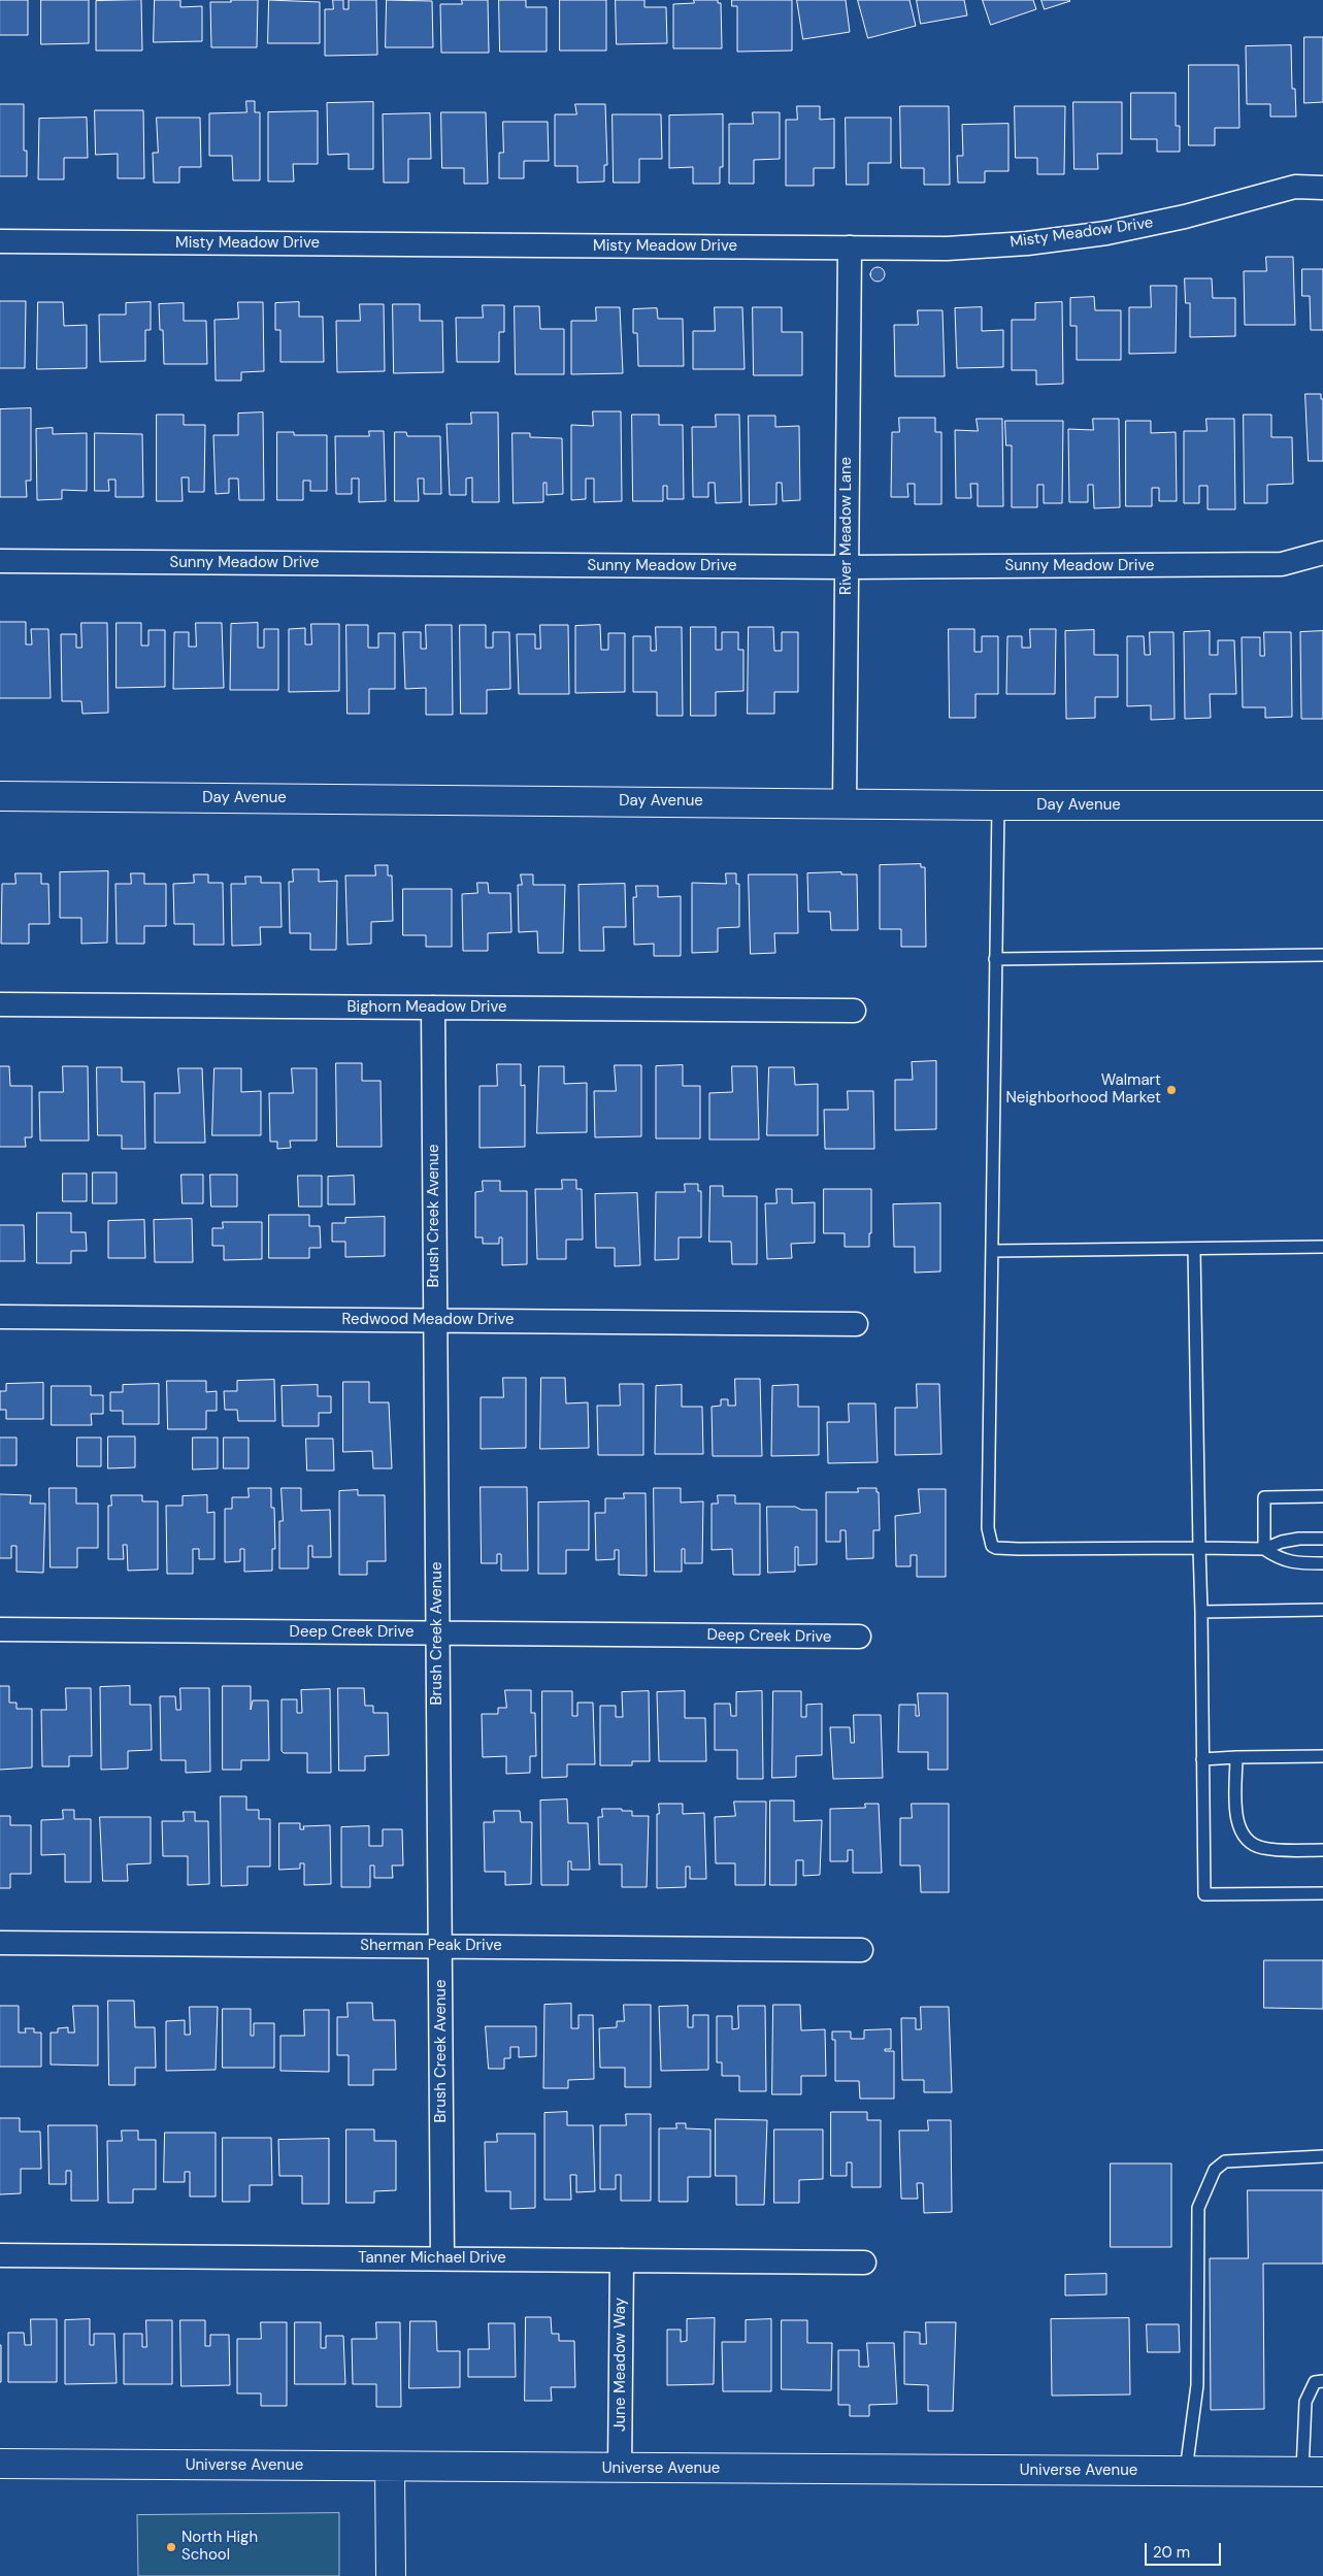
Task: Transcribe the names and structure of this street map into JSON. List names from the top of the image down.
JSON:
{
  "streets": {
    "street": [
      "Misty Meadow Drive",
      "River Meadow Lane",
      "Sunny Meadow Drive",
      "Day Avenue",
      "Bighorn Meadow Drive",
      "Brush Creek Avenue",
      "Redwood Meadow Drive",
      "Deep Creek Drive",
      "Sherman Peak Drive",
      "Tanner Michael Drive",
      "June Meadow Way",
      "Universe Avenue"
    ]
  },
  "crossings": [
    ["Misty Meadow Drive", "River Meadow Lane"],
    ["River Meadow Lane", "Sunny Meadow Drive"],
    ["River Meadow Lane", "Day Avenue"],
    ["Bighorn Meadow Drive", "Brush Creek Avenue"],
    ["Brush Creek Avenue", "Redwood Meadow Drive"],
    ["Brush Creek Avenue", "Deep Creek Drive"],
    ["Brush Creek Avenue", "Sherman Peak Drive"],
    ["Brush Creek Avenue", "Tanner Michael Drive"],
    ["Tanner Michael Drive", "June Meadow Way"],
    ["June Meadow Way", "Universe Avenue"]
  ],
  "places": ["Walmart Neighborhood Market", "North High School"],
  "scale_bar": "20 m"
}
